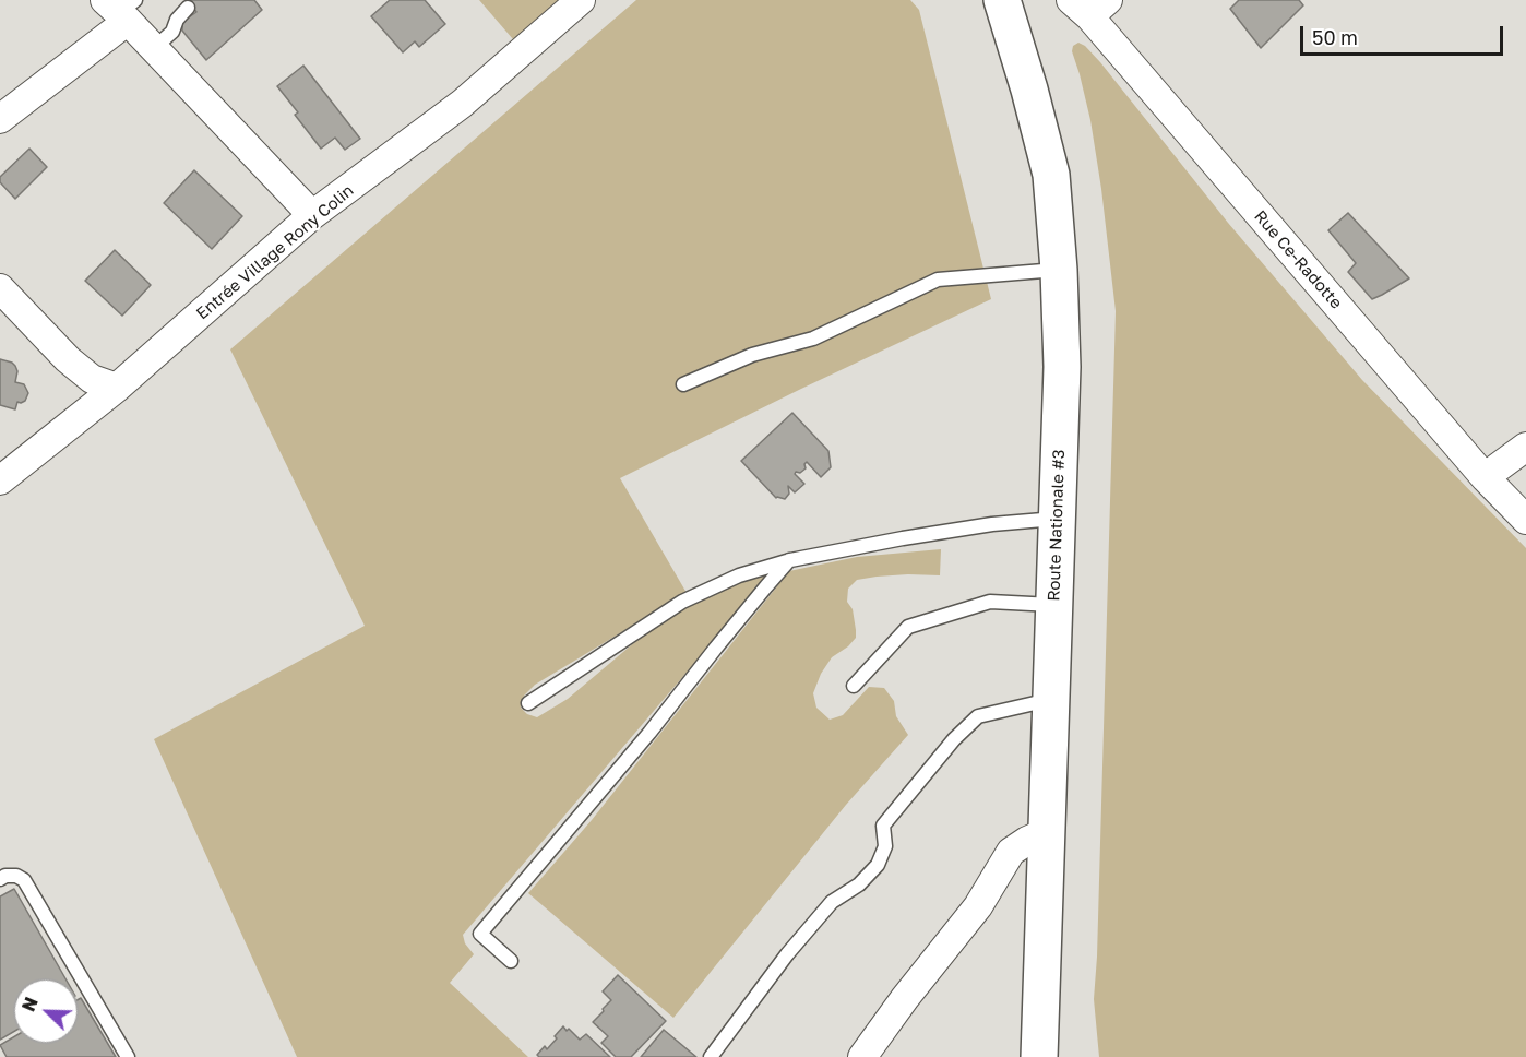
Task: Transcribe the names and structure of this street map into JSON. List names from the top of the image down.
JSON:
{
  "streets": {
    "main road": ["Route Nationale #3"],
    "street": ["Entrée Village Rony Colin", "Rue Ce-Radotte"]
  },
  "scale_bar": "50 m",
  "north": "top left"
}
